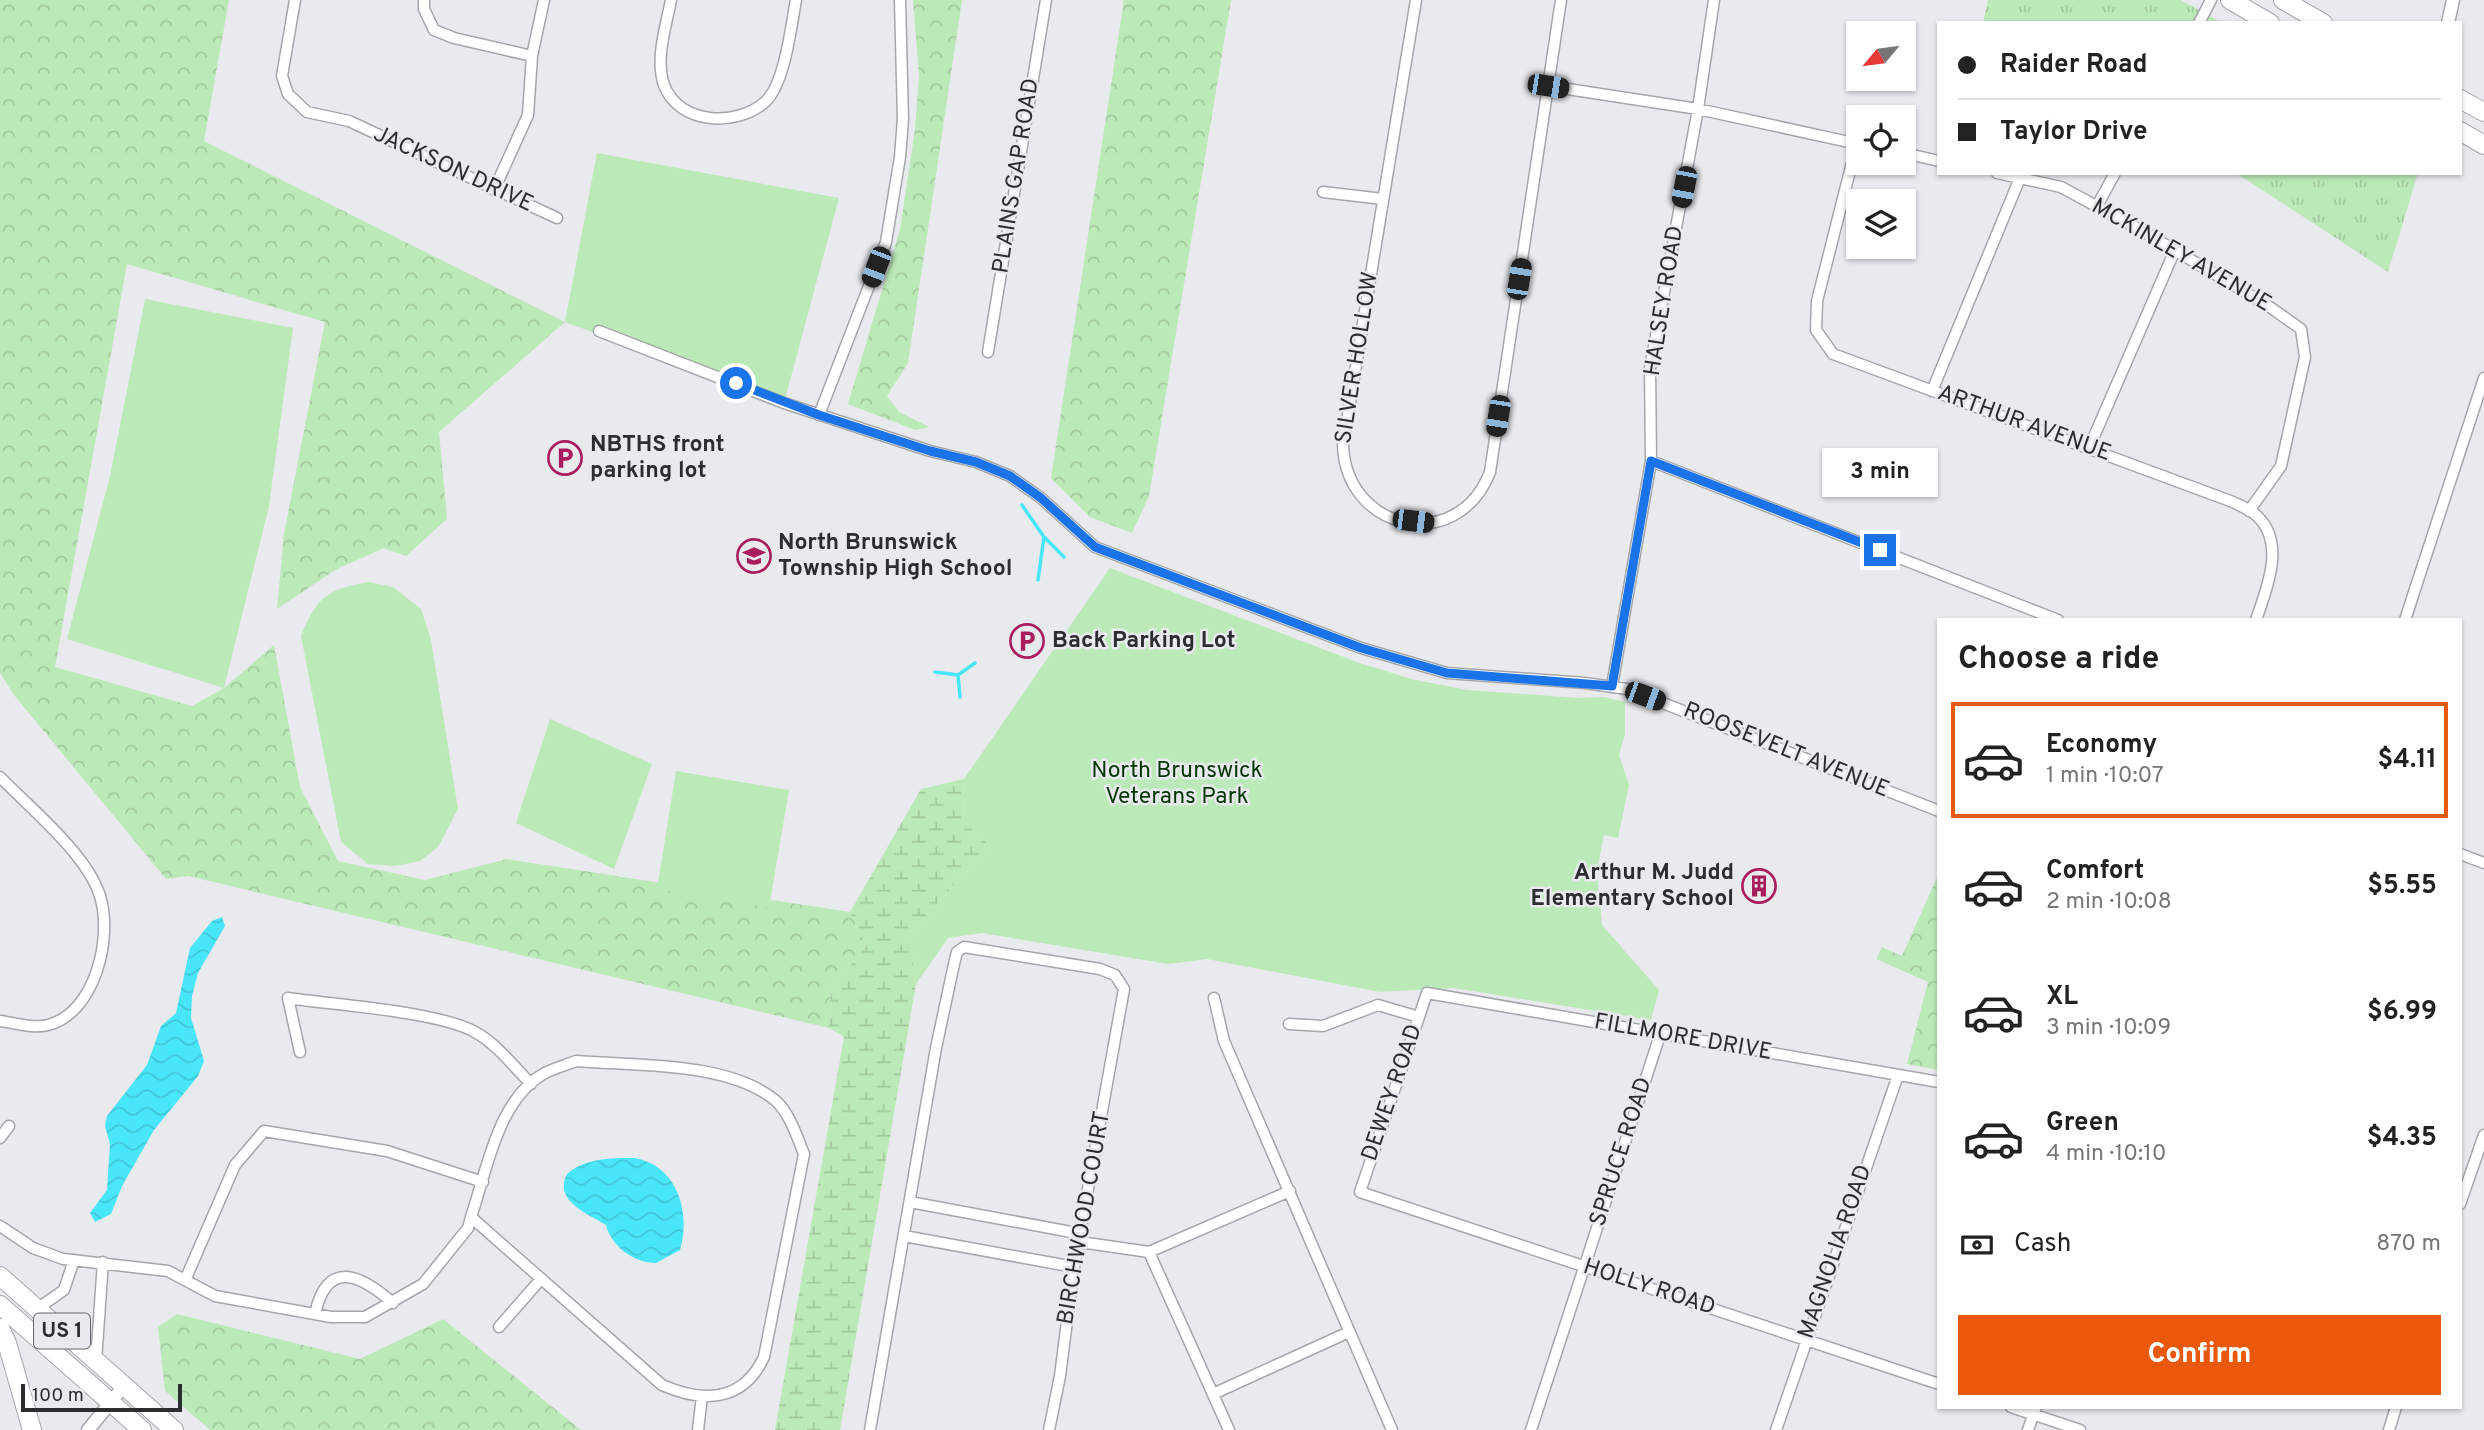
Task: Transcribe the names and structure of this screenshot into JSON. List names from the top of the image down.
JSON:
{
  "streets": {
    "highway": ["US 1"],
    "street": [
      "JACKSON DRIVE",
      "PLAINS GAP ROAD",
      "MCKINLEY AVENUE",
      "HALSEY ROAD",
      "SILVER HOLLOW",
      "ARTHUR AVENUE",
      "ROOSEVELT AVENUE",
      "FILLMORE DRIVE",
      "DEWEY ROAD",
      "SPRUCE ROAD",
      "BIRCHWOOD COURT",
      "MAGNOLIA ROAD",
      "HOLLY ROAD"
    ]
  },
  "crossings": [
    ["MCKINLEY AVENUE", "ARTHUR AVENUE"],
    ["HALSEY ROAD", "ROOSEVELT AVENUE"],
    ["FILLMORE DRIVE", "DEWEY ROAD"],
    ["FILLMORE DRIVE", "SPRUCE ROAD"],
    ["FILLMORE DRIVE", "MAGNOLIA ROAD"],
    ["DEWEY ROAD", "HOLLY ROAD"],
    ["SPRUCE ROAD", "HOLLY ROAD"],
    ["MAGNOLIA ROAD", "HOLLY ROAD"]
  ],
  "parks": ["North Brunswick Veterans Park"],
  "places": {
    "parking": ["NBTHS front parking lot", "Back Parking Lot"],
    "school or university": ["North Brunswick Township High School"],
    "building": ["Arthur M. Judd Elementary School"]
  },
  "scale_bar": "100 m",
  "north": "bottom left",
  "page": {
    "banner": ["Raider Road", "Taylor Drive"],
    "bubble": "3 min",
    "heading": "Choose a ride",
    "list": [
      {
        "name": "Economy",
        "note": "1 min · 10:07",
        "value": "$4.11"
      },
      {
        "name": "Comfort",
        "note": "2 min · 10:08",
        "value": "$5.55"
      },
      {
        "name": "XL",
        "note": "3 min · 10:09",
        "value": "$6.99"
      },
      {
        "name": "Green",
        "note": "4 min · 10:10",
        "value": "$4.35"
      }
    ],
    "pay": ["Cash", "870 m"],
    "buttons": "Confirm",
    "scale": "100 m"
  }
}
